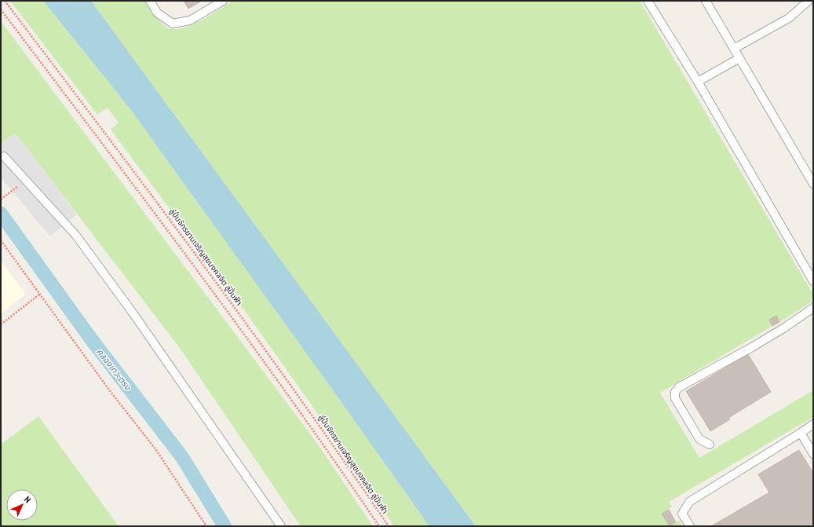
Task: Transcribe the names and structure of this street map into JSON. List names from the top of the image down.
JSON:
{
  "streets": {
    "path": ["ลู่ปั่นจักรยานเจริญสุขมงคลจิต ลู่ปั่นฟ้า"]
  },
  "water": ["คลองเทวะตรง"],
  "north": "top right"
}
